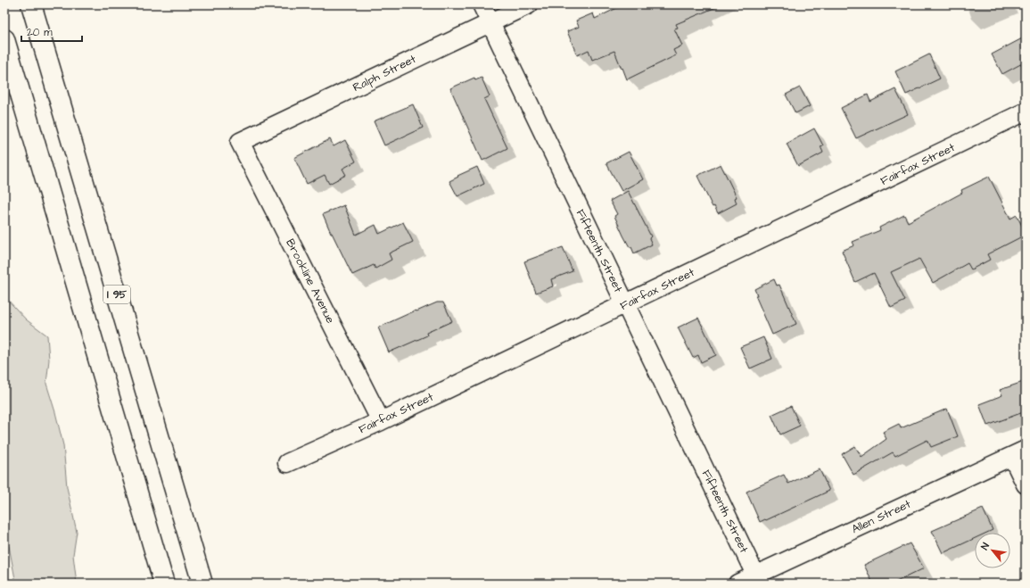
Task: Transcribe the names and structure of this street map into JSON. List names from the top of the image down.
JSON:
{
  "streets": {
    "highway": ["I 95"],
    "street": [
      "Ralph Street",
      "Fairfax Street",
      "Fifteenth Street",
      "Brookline Avenue",
      "Allen Street"
    ]
  },
  "crossings": [
    ["Ralph Street", "Fifteenth Street"],
    ["Ralph Street", "Brookline Avenue"],
    ["Fairfax Street", "Fifteenth Street"],
    ["Fairfax Street", "Brookline Avenue"],
    ["Fifteenth Street", "Allen Street"]
  ],
  "scale_bar": "20 m",
  "north": "top left"
}
